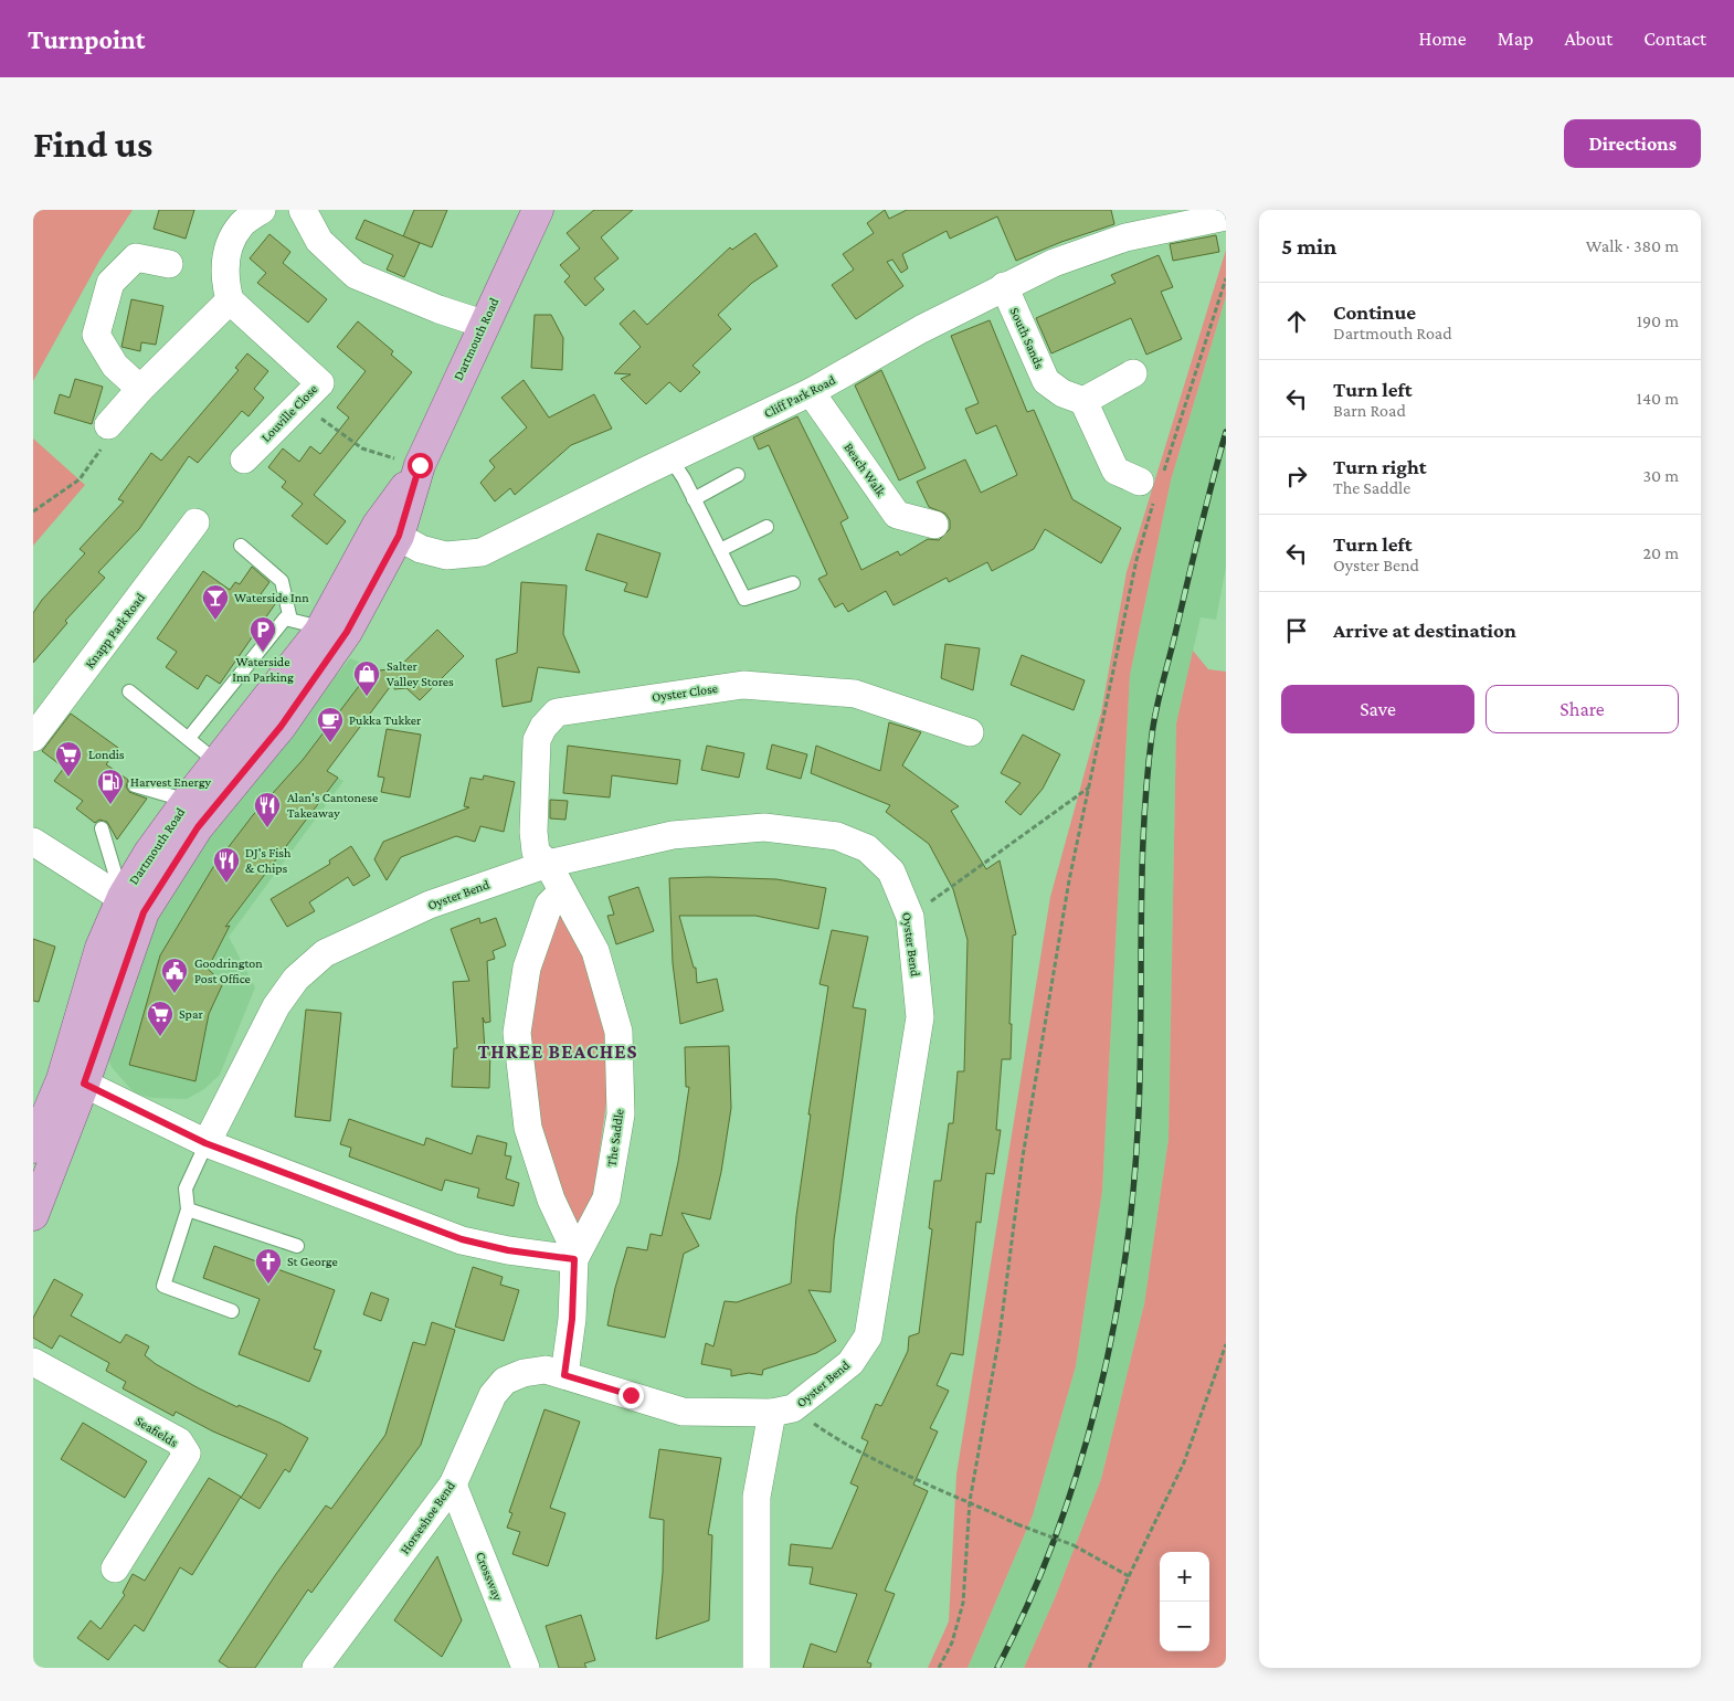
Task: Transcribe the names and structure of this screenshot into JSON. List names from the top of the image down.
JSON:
{
  "streets": {
    "main road": ["Dartmouth Road"],
    "street": [
      "South Sands",
      "Cliff Park Road",
      "Louville Close",
      "Beach Walk",
      "Knapp Park Road",
      "Oyster Close",
      "Oyster Bend",
      "The Saddle",
      "Seafields",
      "Horseshoe Bend",
      "Crossway"
    ]
  },
  "crossings": [
    ["South Sands", "Cliff Park Road"],
    ["Dartmouth Road", "Cliff Park Road"],
    ["Cliff Park Road", "Beach Walk"],
    ["Oyster Close", "Oyster Bend"],
    ["Oyster Close", "The Saddle"],
    ["Oyster Bend", "The Saddle"],
    ["The Saddle", "Horseshoe Bend"],
    ["Horseshoe Bend", "Crossway"]
  ],
  "districts": ["THREE BEACHES"],
  "places": {
    "bar": ["Waterside Inn"],
    "parking": ["Waterside Inn Parking"],
    "shop": ["Salter Valley Stores"],
    "cafe": ["Pukka Tukker"],
    "supermarket": ["Londis", "Spar"],
    "fuel station": ["Harvest Energy"],
    "restaurant": ["Alan's Cantonese Takeaway", "DJ's Fish & Chips"],
    "public building": ["Goodrington Post Office"],
    "church": ["St George"]
  },
  "page": {
    "header": "Turnpoint",
    "nav": [
      "Home",
      "Map",
      "About",
      "Contact"
    ],
    "buttons": [
      "Directions",
      ["Save", "Share"]
    ],
    "title": "Find us",
    "heading": ["5 min", "Walk · 380 m"],
    "list": [
      ["Continue", "Dartmouth Road", "190 m"],
      ["Turn left", "Barn Road", "140 m"],
      ["Turn right", "The Saddle", "30 m"],
      ["Turn left", "Oyster Bend", "20 m"],
      "Arrive at destination"
    ],
    "map_buttons": ["+", "−"]
  }
}
